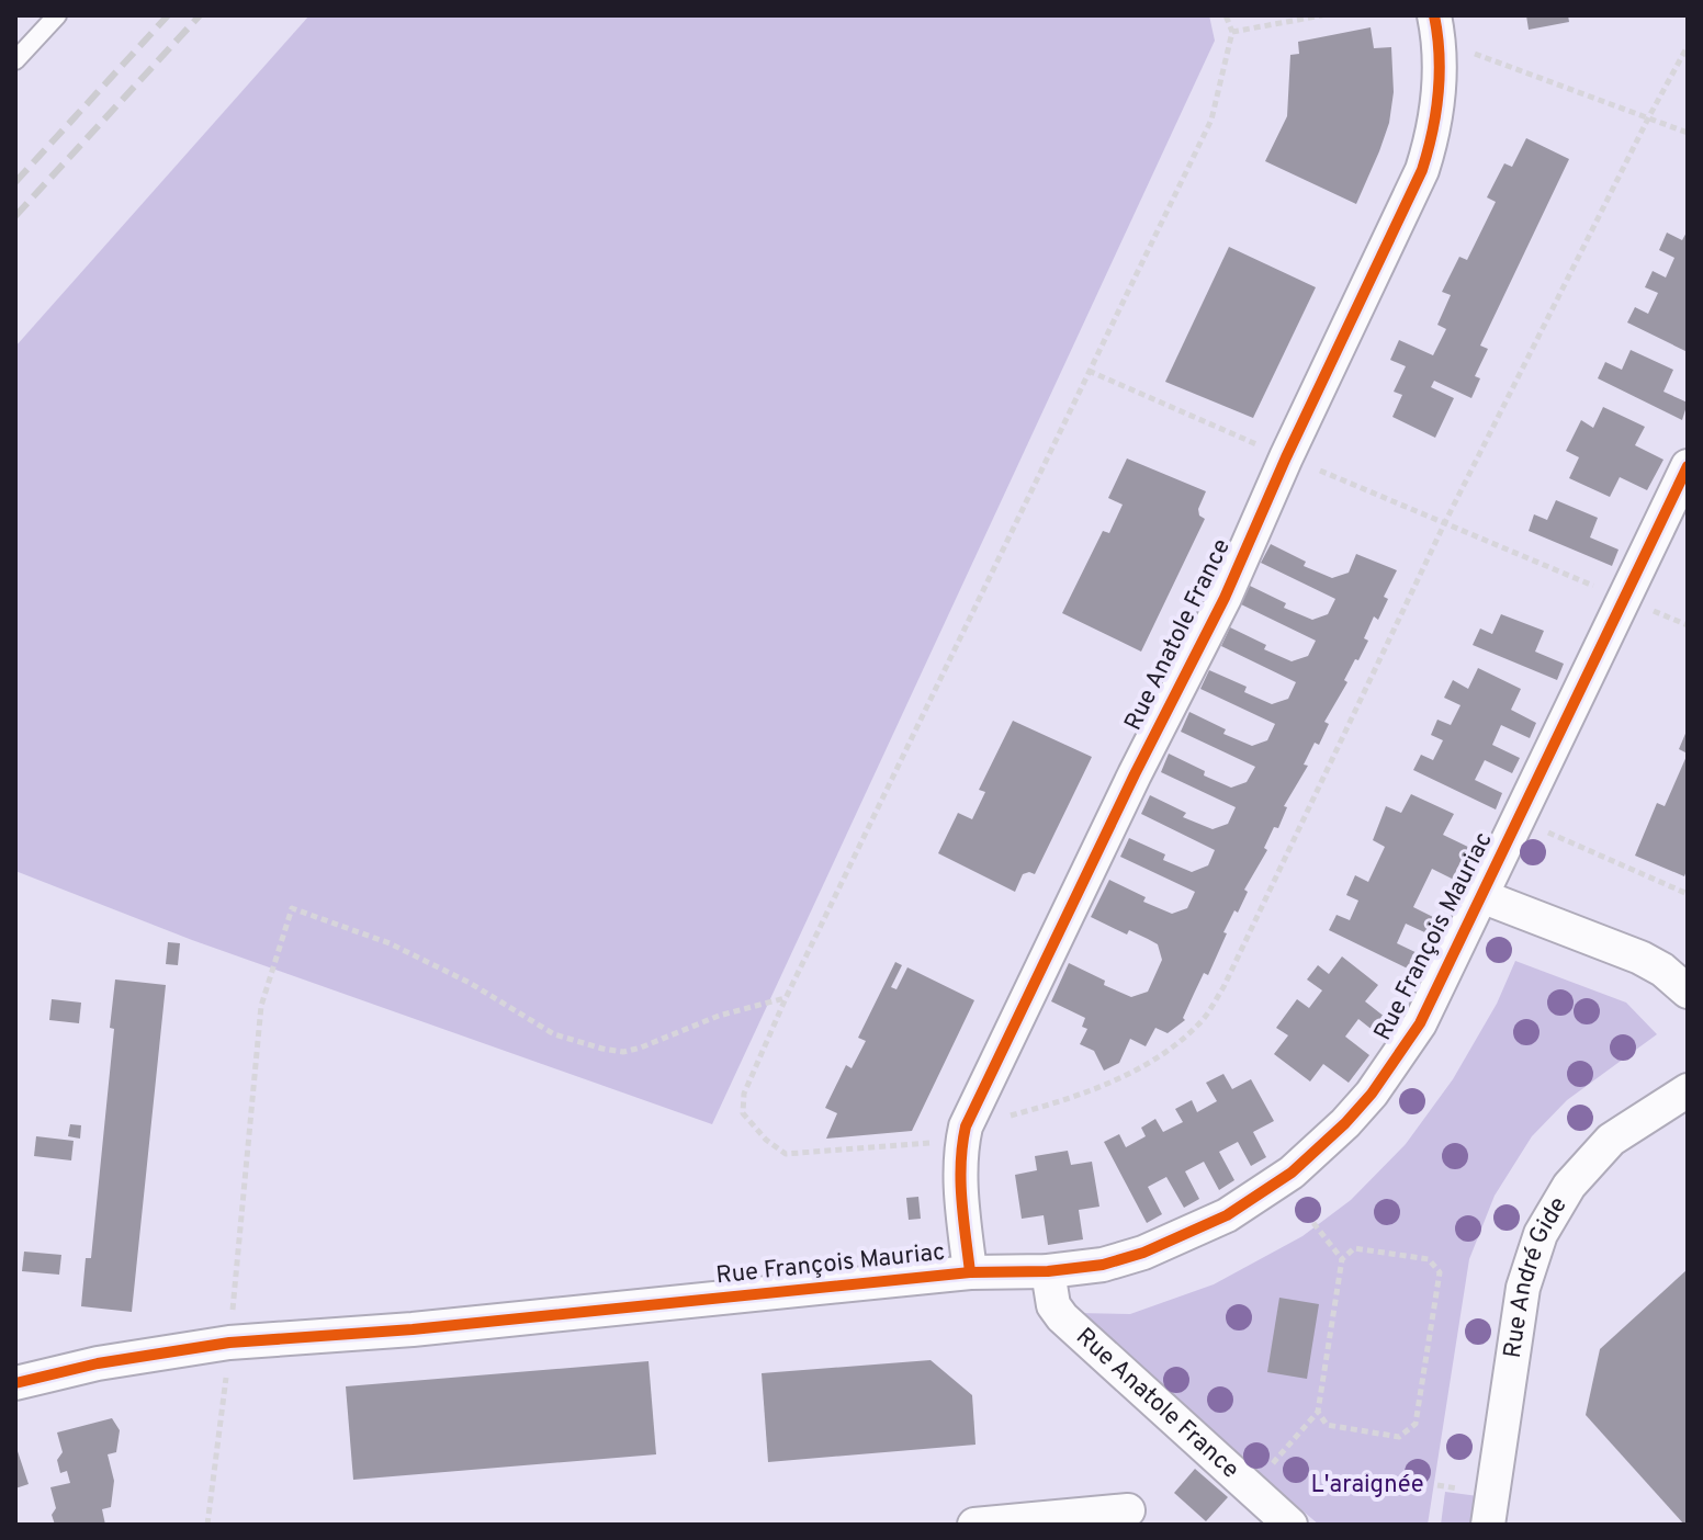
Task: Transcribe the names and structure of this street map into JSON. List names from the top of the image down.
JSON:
{
  "streets": {
    "street": ["Rue Anatole France", "Rue François Mauriac", "Rue André Gide"]
  },
  "crossings": [
    ["Rue Anatole France", "Rue François Mauriac"]
  ],
  "parks": ["L'araignée"]
}
